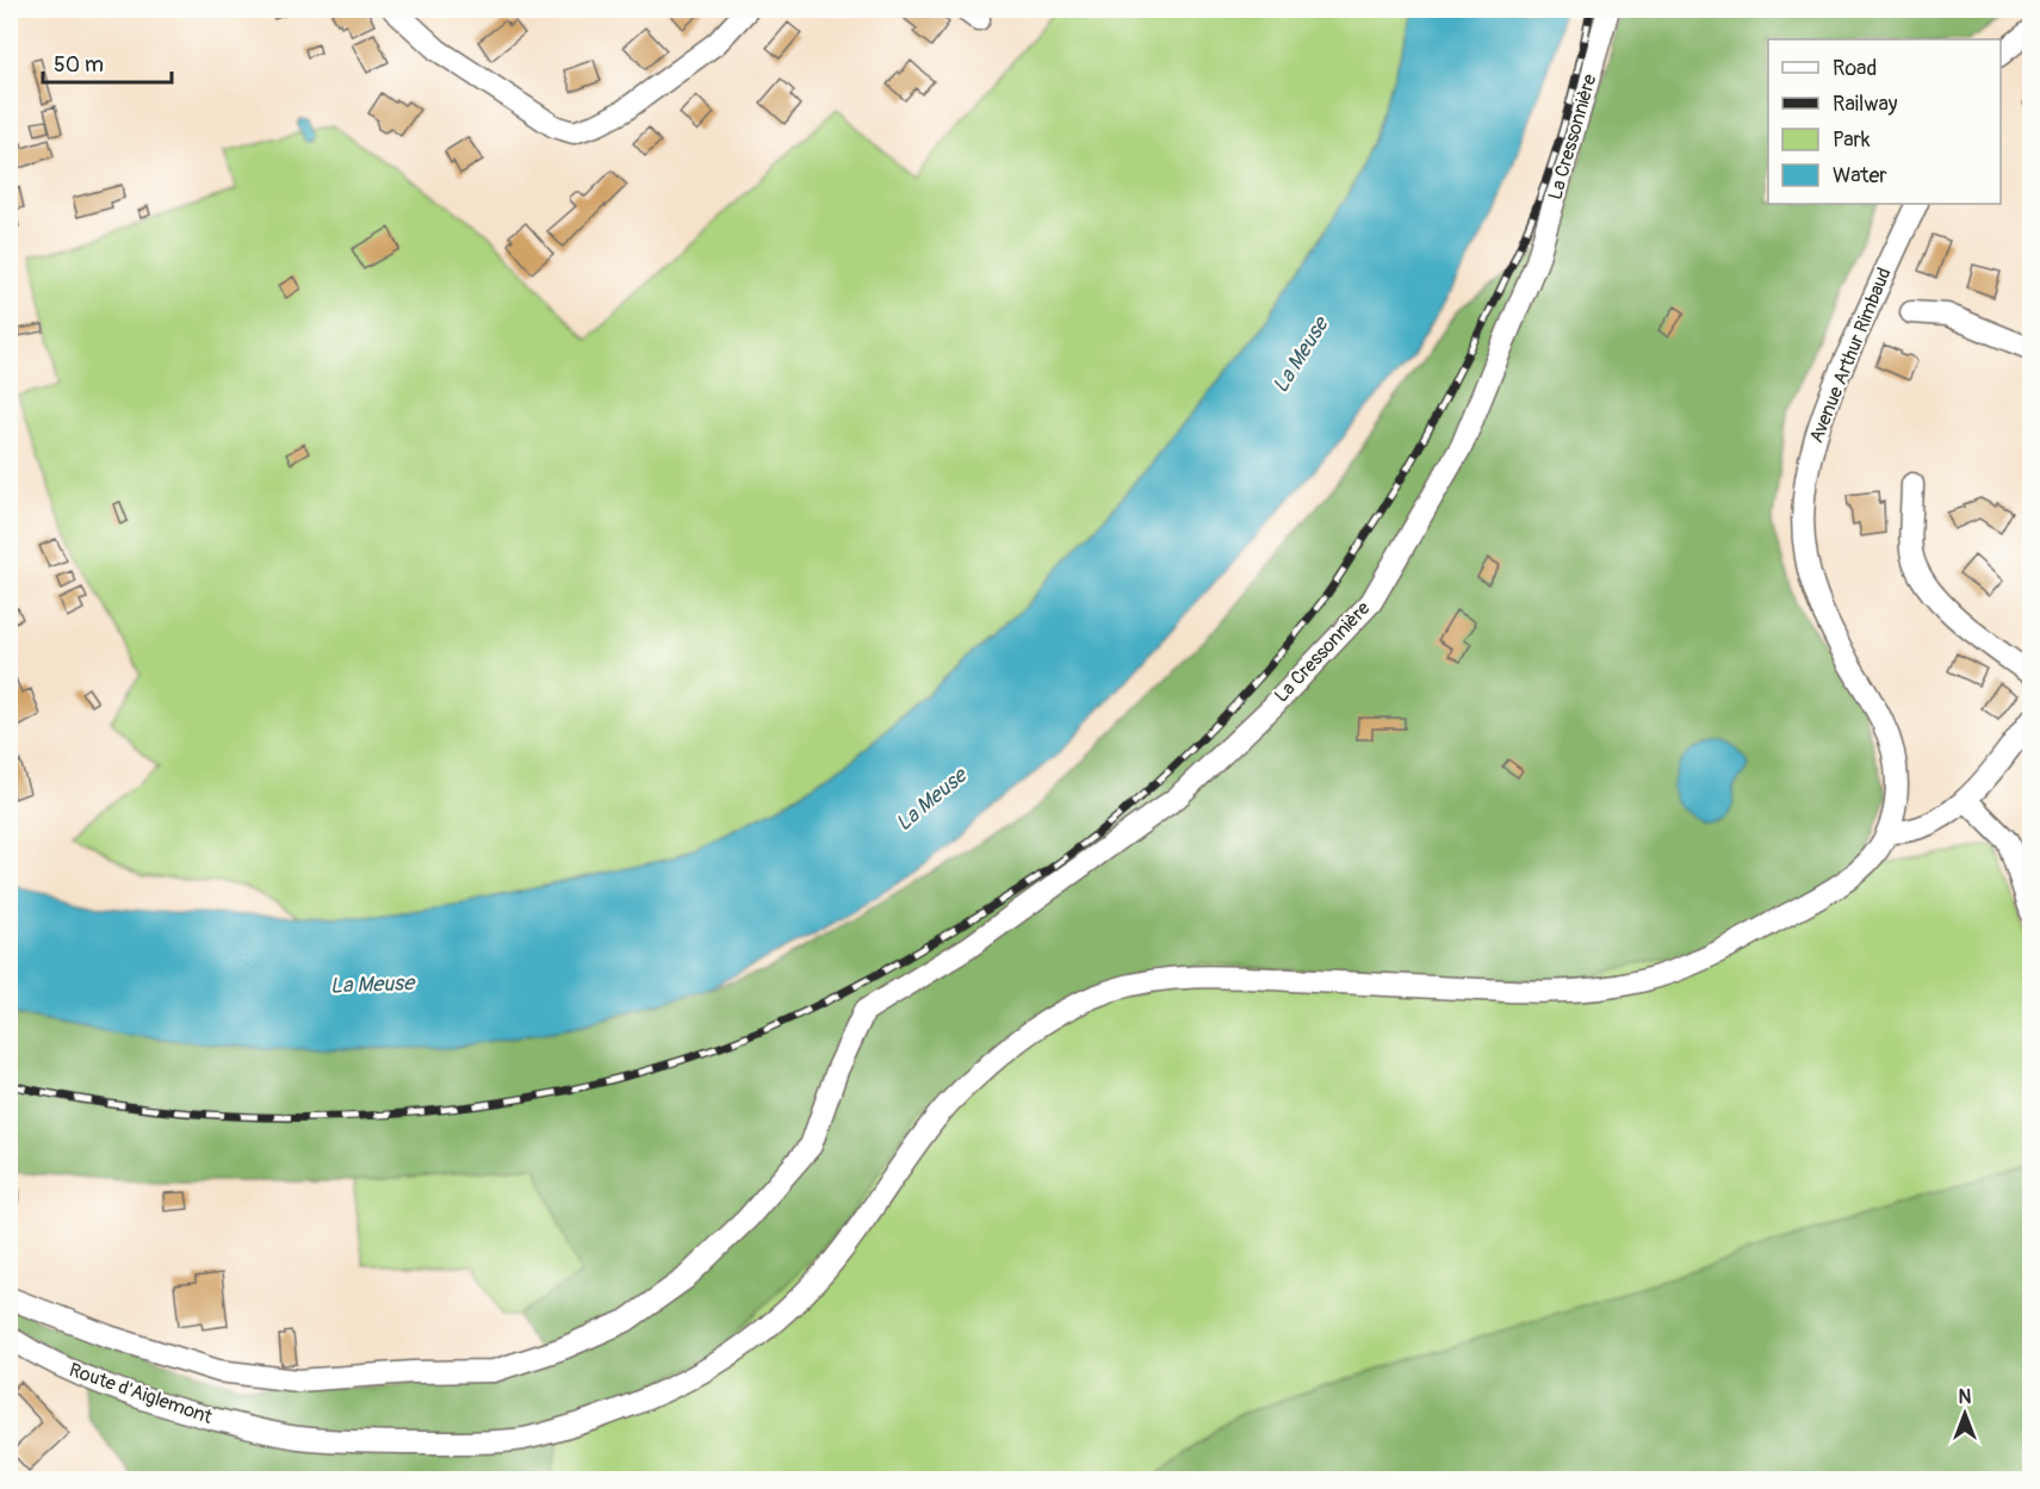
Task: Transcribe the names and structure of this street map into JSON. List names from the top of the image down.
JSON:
{
  "streets": {
    "street": ["La Cressonnière", "Avenue Arthur Rimbaud", "Route d'Aiglemont"]
  },
  "crossings": [
    ["Avenue Arthur Rimbaud", "Route d'Aiglemont"]
  ],
  "water": ["La Meuse"],
  "legend": [
    "Road",
    "Railway",
    "Park",
    "Water"
  ],
  "scale_bar": "50 m",
  "north": "top"
}
